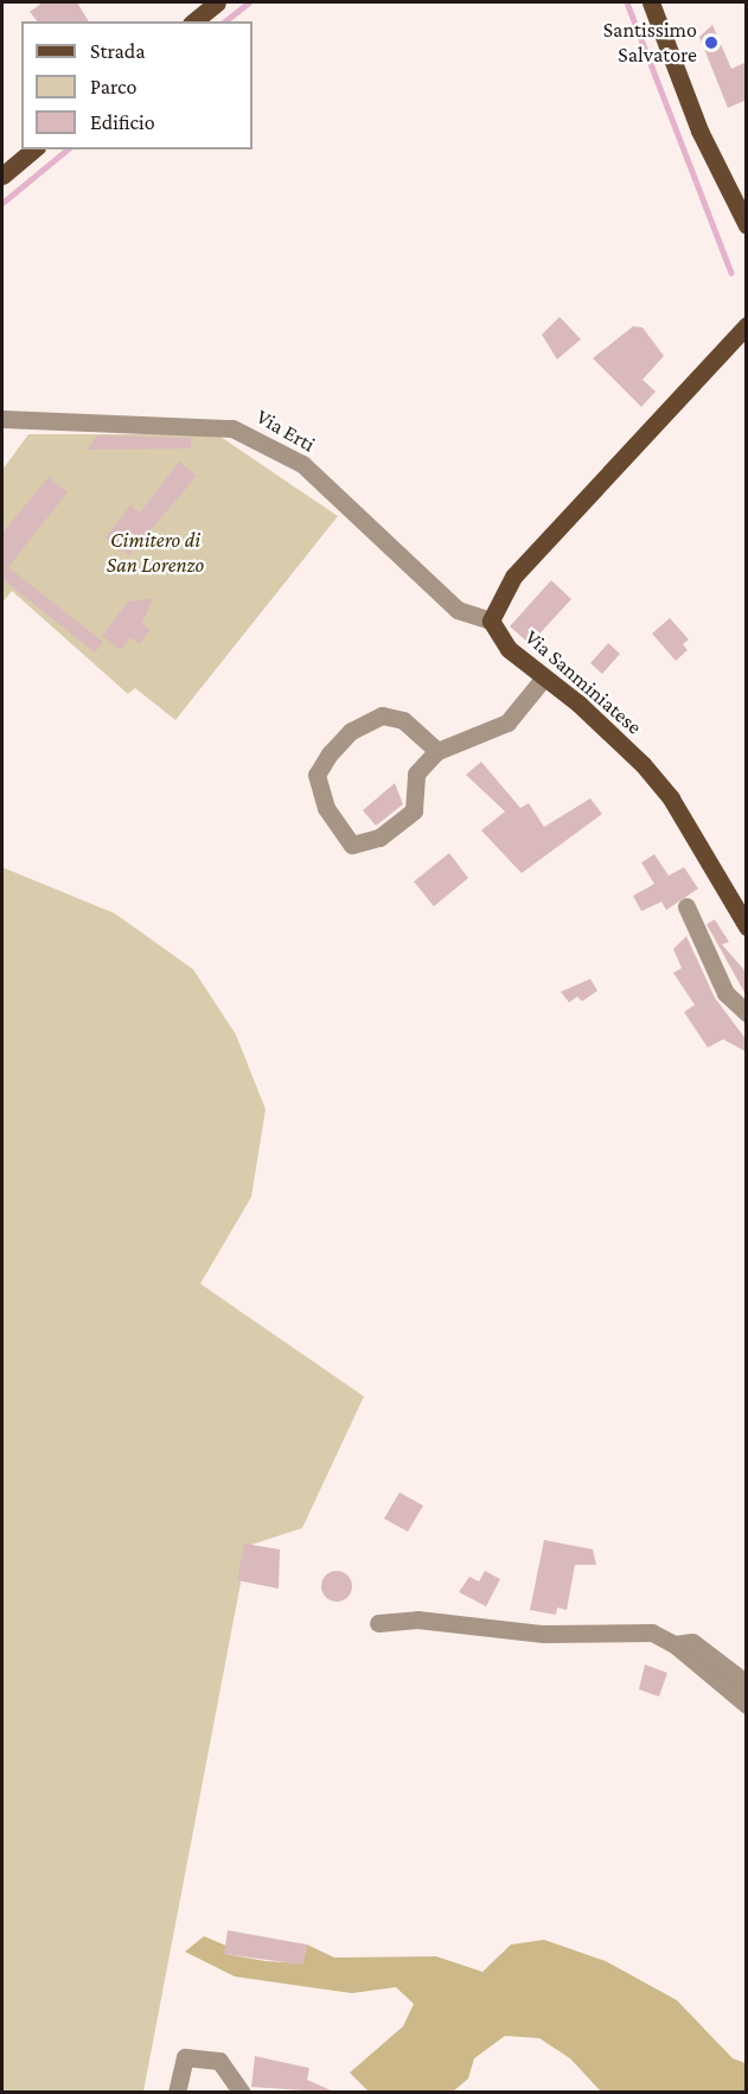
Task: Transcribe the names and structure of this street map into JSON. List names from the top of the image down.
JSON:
{
  "streets": {
    "main road": ["Via Sanminiatese"],
    "street": ["Via Erti"]
  },
  "crossings": [
    ["Via Erti", "Via Sanminiatese"]
  ],
  "parks": ["Cimitero di San Lorenzo"],
  "places": ["Santissimo Salvatore"],
  "legend": ["Strada", "Parco", "Edificio"]
}
